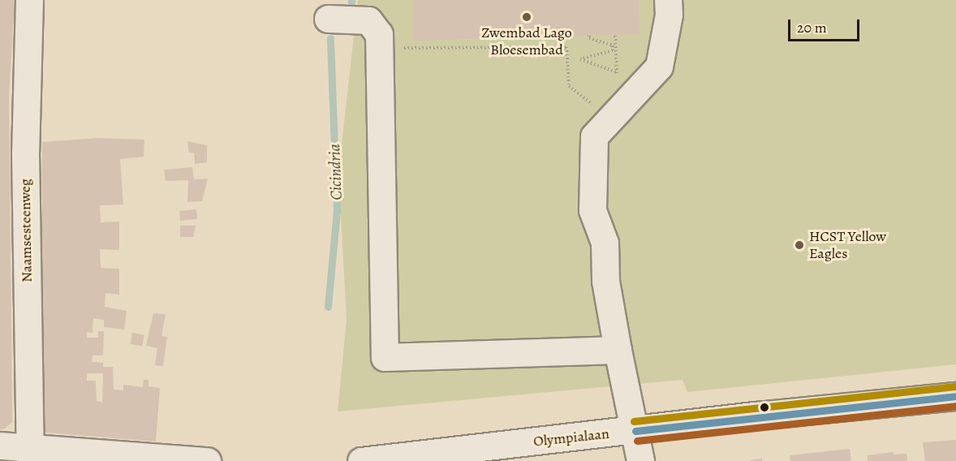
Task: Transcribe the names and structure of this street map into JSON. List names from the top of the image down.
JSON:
{
  "streets": {
    "street": ["Naamsesteenweg", "Olympialaan"]
  },
  "water": ["Cicindria"],
  "places": ["Zwembad Lago Bloesembad", "HCST Yellow Eagles"],
  "scale_bar": "20 m"
}
